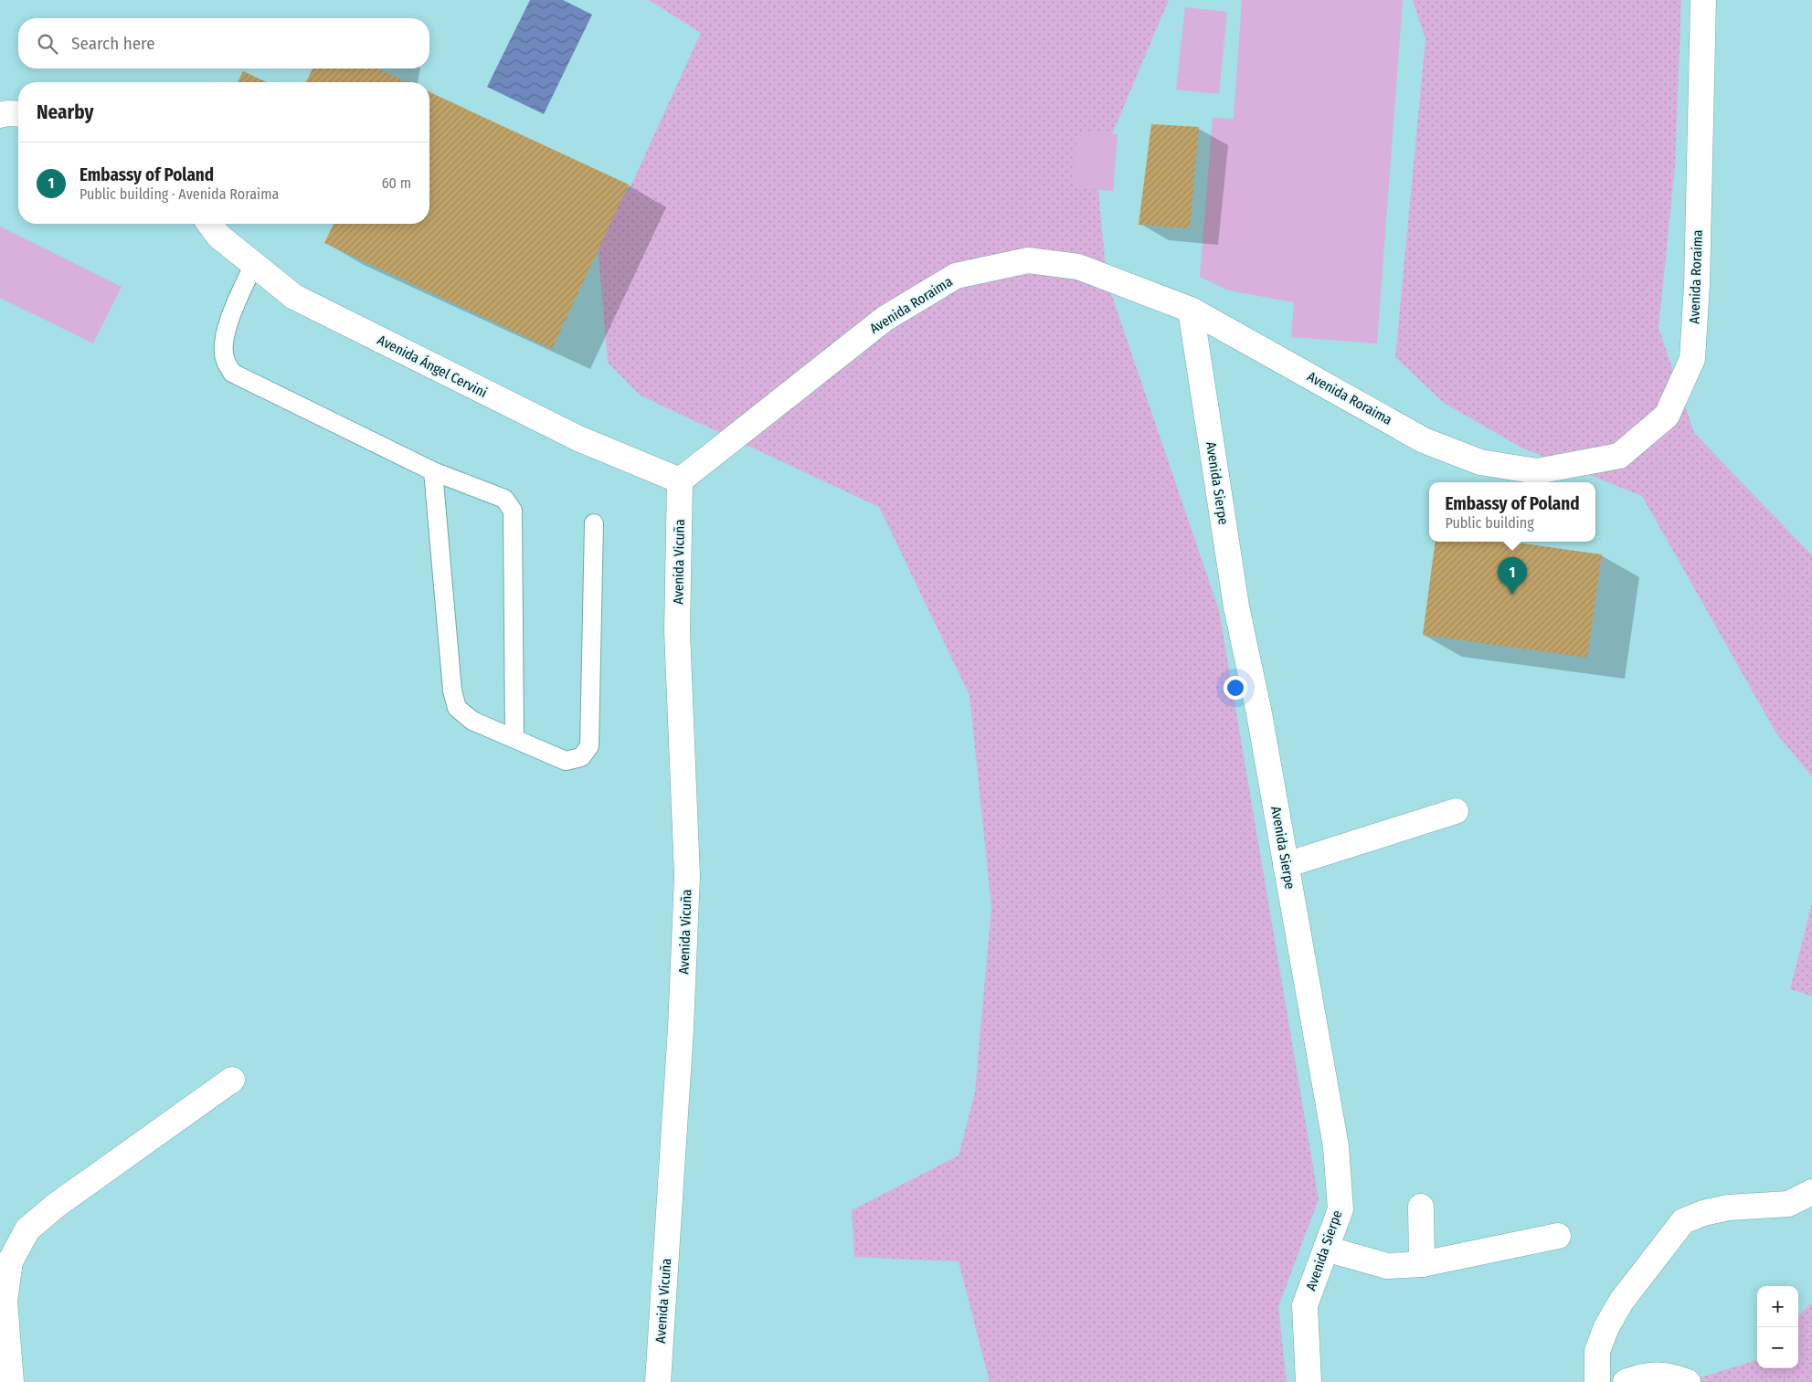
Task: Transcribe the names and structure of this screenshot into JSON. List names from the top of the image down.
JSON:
{
  "streets": {
    "street": [
      "Avenida Roraima",
      "Avenida Ángel Cervini",
      "Avenida Sierpe",
      "Avenida Vicuña"
    ]
  },
  "crossings": [
    ["Avenida Roraima", "Avenida Ángel Cervini"],
    ["Avenida Roraima", "Avenida Sierpe"],
    ["Avenida Roraima", "Avenida Vicuña"],
    ["Avenida Ángel Cervini", "Avenida Vicuña"]
  ],
  "page": {
    "search": "Search here",
    "heading": "Nearby",
    "list": [
      {
        "mark": "1",
        "name": "Embassy of Poland",
        "note": "Public building · Avenida Roraima",
        "value": "60 m"
      }
    ],
    "popup": ["Embassy of Poland", "Public building"],
    "pins": "1",
    "map_buttons": ["+", "−"]
  }
}
